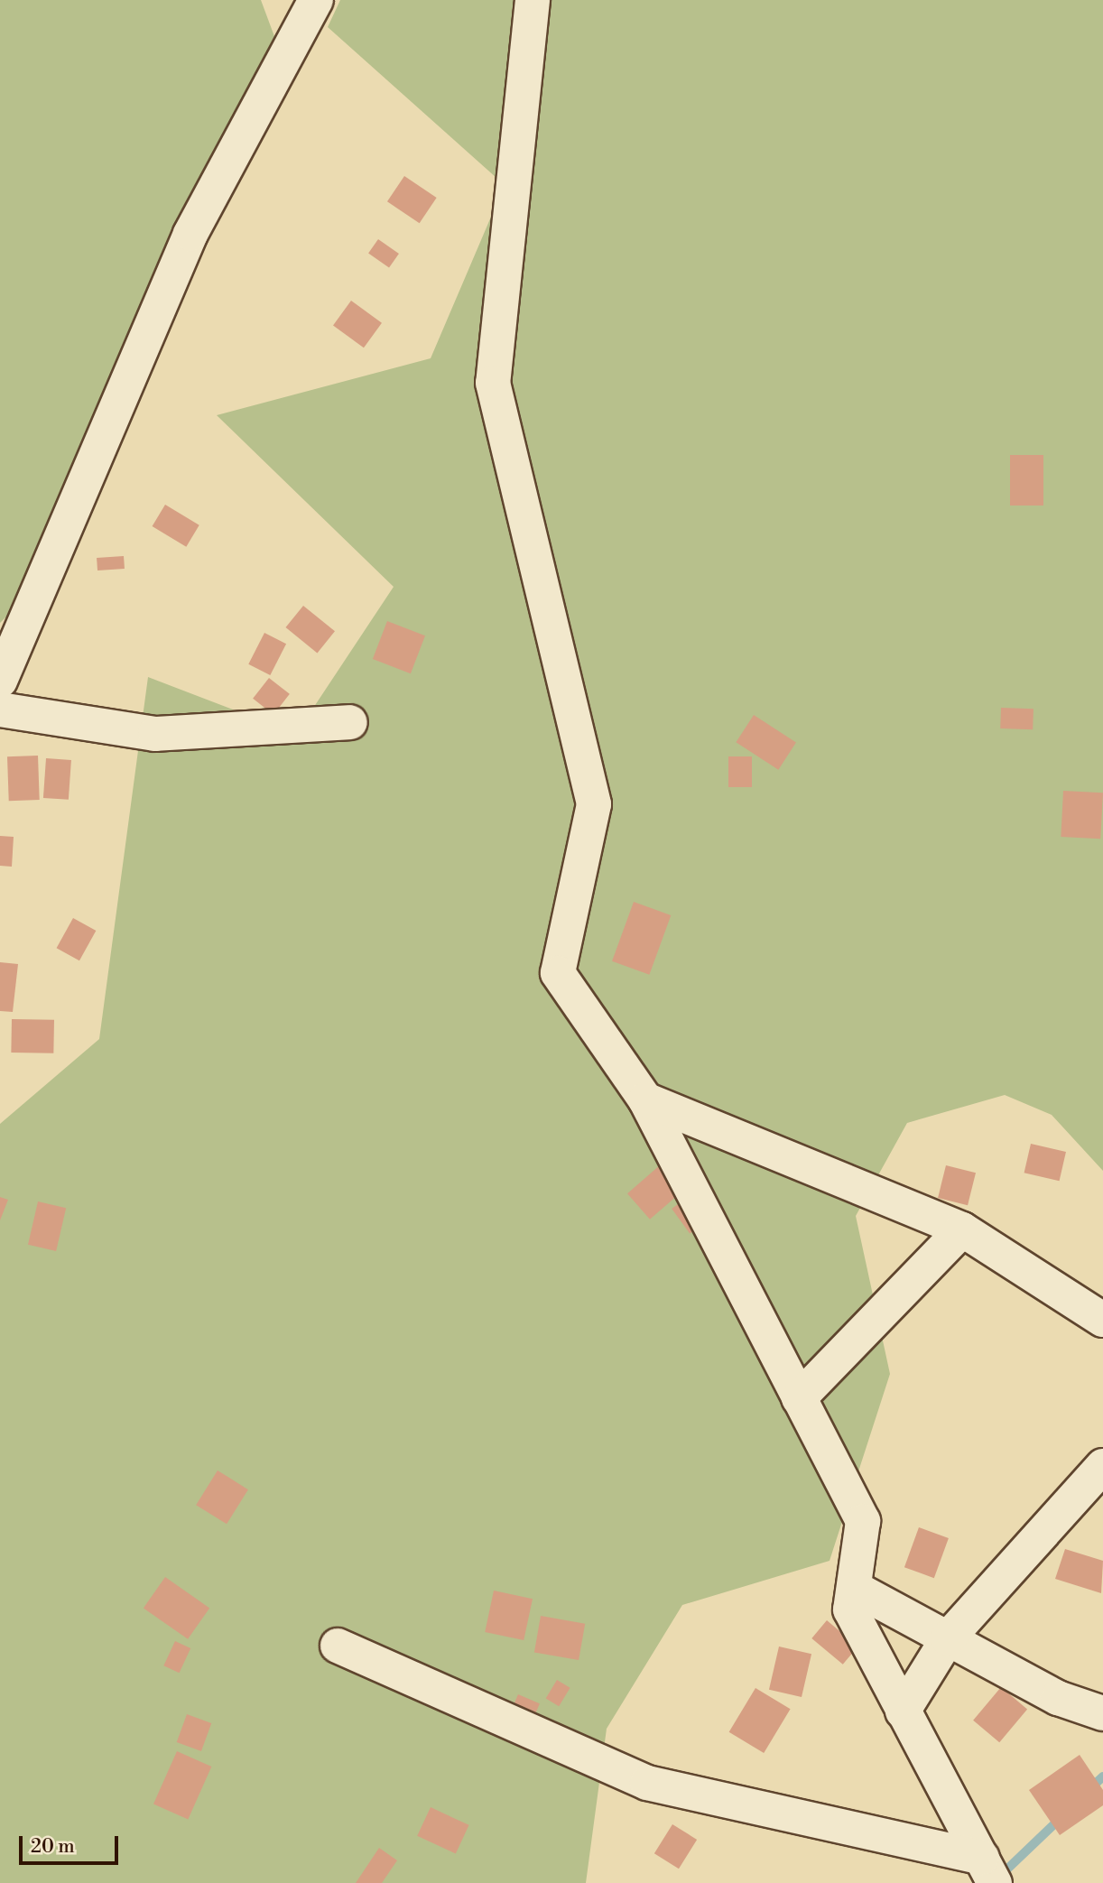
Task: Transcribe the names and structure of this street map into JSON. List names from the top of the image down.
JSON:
{
  "scale_bar": "20 m"
}
